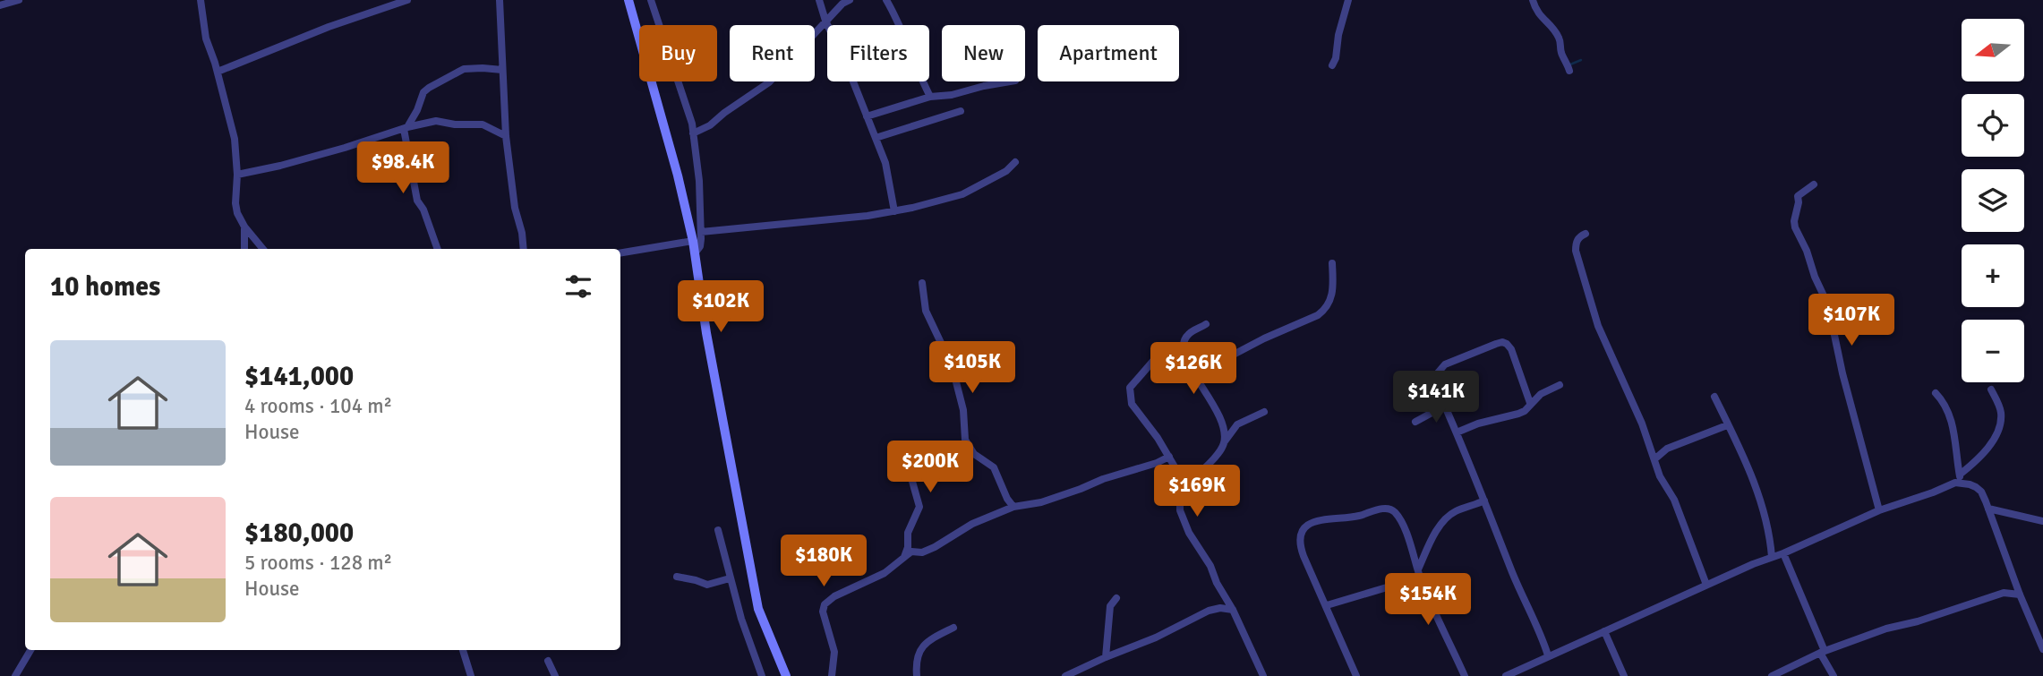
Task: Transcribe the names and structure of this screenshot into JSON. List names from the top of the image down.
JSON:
{
  "north": "left",
  "page": {
    "map_buttons": ["+", "−"],
    "chip": [
      "Buy",
      "Rent",
      "Filters",
      "New",
      "Apartment"
    ],
    "price": [
      "$98.4K",
      "$102K",
      "$107K",
      "$105K",
      "$126K",
      "$141K",
      "$200K",
      "$169K",
      "$180K",
      "$154K"
    ],
    "heading": "10 homes",
    "list": [
      {
        "name": "$141,000",
        "note": "4 rooms · 104 m² · House"
      },
      {
        "name": "$180,000",
        "note": "5 rooms · 128 m² · House"
      }
    ]
  }
}
